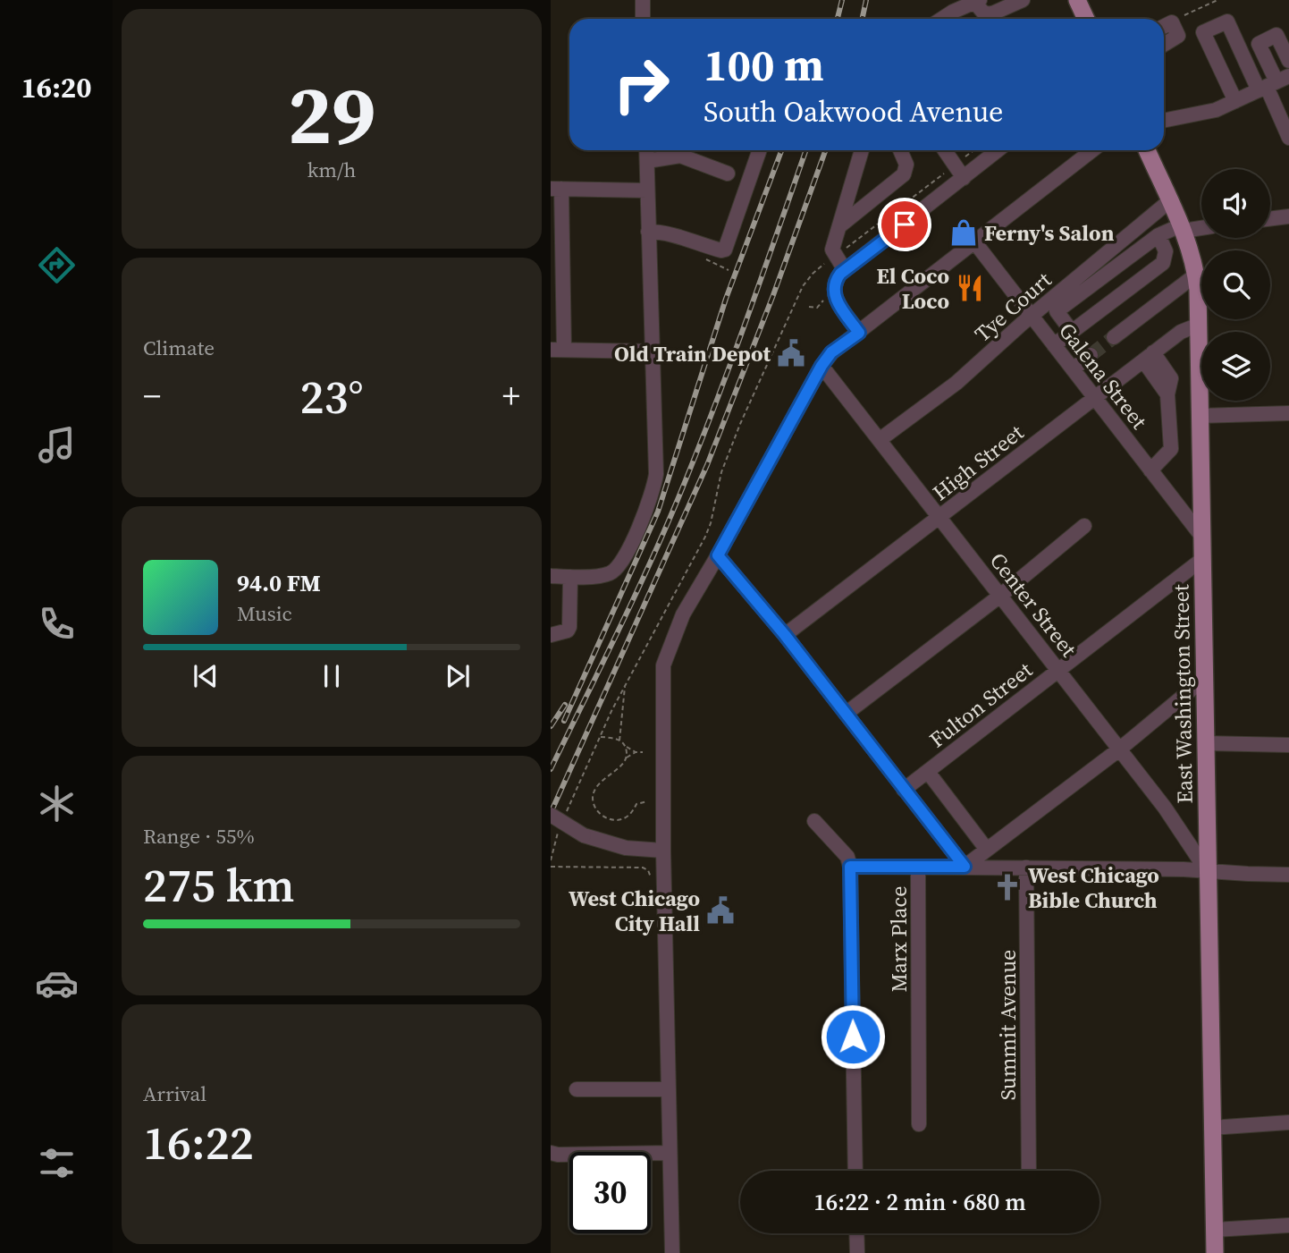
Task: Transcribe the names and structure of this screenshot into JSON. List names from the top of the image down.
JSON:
{
  "streets": {
    "main road": ["East Washington Street"],
    "street": [
      "Tye Court",
      "Galena Street",
      "High Street",
      "Center Street",
      "Fulton Street",
      "Marx Place",
      "Summit Avenue"
    ]
  },
  "crossings": [
    ["Tye Court", "Galena Street"],
    ["Tye Court", "Center Street"],
    ["Tye Court", "East Washington Street"],
    ["Galena Street", "High Street"],
    ["Galena Street", "East Washington Street"],
    ["High Street", "Center Street"],
    ["High Street", "East Washington Street"],
    ["Center Street", "East Washington Street"],
    ["Center Street", "Fulton Street"],
    ["East Washington Street", "Fulton Street"]
  ],
  "places": {
    "shop": ["Ferny's Salon"],
    "restaurant": ["El Coco Loco"],
    "public building": ["Old Train Depot", "West Chicago City Hall"],
    "church": ["West Chicago Bible Church"]
  },
  "page": {
    "tabs": "16:20",
    "tile": [
      ["29", "km/h"],
      "Climate",
      ["Range · 55%", "275 km"],
      ["Arrival", "16:22"]
    ],
    "turn": ["100 m", "South Oakwood Avenue"],
    "heat": ["−", "23°", "+"],
    "song": ["94.0 FM", "Music"],
    "limit": "30",
    "trip": "16:22 · 2 min · 680 m"
  }
}
